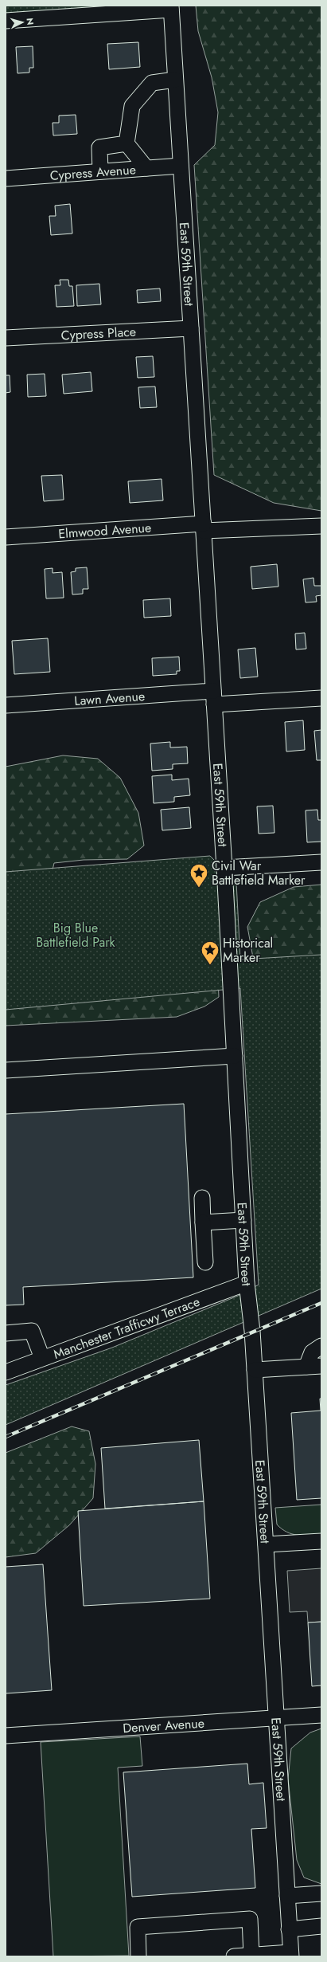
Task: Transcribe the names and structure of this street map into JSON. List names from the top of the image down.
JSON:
{
  "streets": {
    "street": [
      "Cypress Avenue",
      "East 59th Street",
      "Cypress Place",
      "Elmwood Avenue",
      "Lawn Avenue",
      "Manchester Trafficwy Terrace",
      "Denver Avenue"
    ]
  },
  "crossings": [
    ["Cypress Avenue", "East 59th Street"],
    ["East 59th Street", "Cypress Place"],
    ["East 59th Street", "Elmwood Avenue"],
    ["East 59th Street", "Lawn Avenue"],
    ["East 59th Street", "Manchester Trafficwy Terrace"],
    ["East 59th Street", "Denver Avenue"]
  ],
  "parks": ["Big Blue Battlefield Park"],
  "places": {
    "place": ["Civil War Battlefield Marker", "Historical Marker"]
  },
  "north": "right"
}
